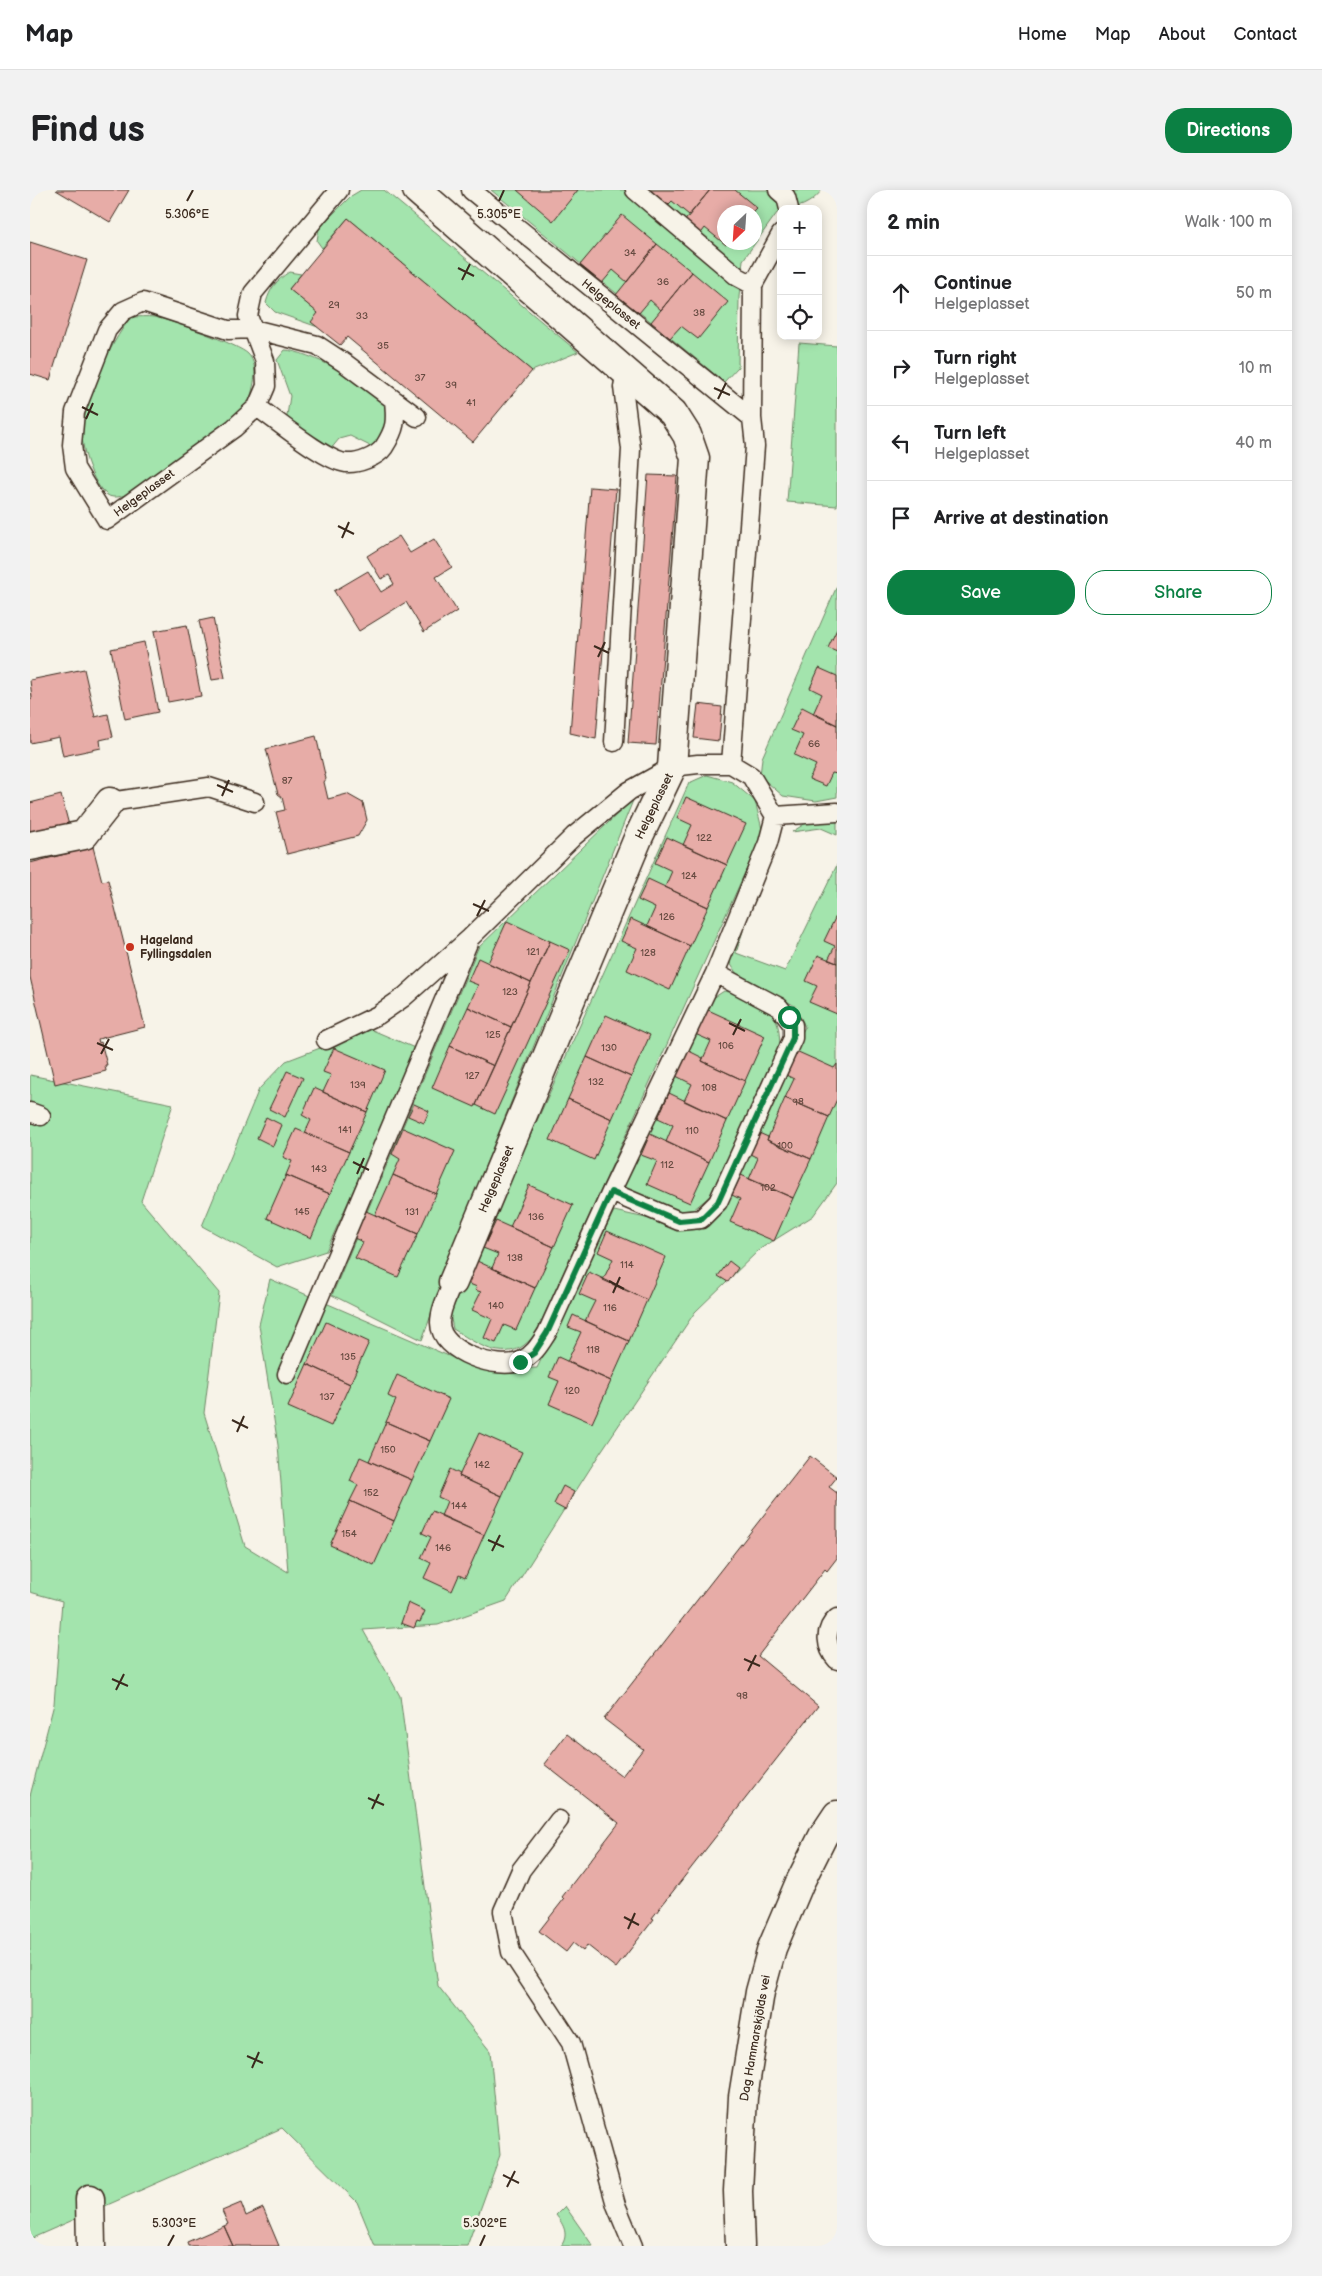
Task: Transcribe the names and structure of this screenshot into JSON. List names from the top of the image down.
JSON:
{
  "streets": {
    "street": ["Helgeplasset", "Dag Hammarskjölds vei"]
  },
  "places": ["Hageland Fyllingsdalen"],
  "house_numbers": [
    "34",
    "36",
    "29",
    "38",
    "33",
    "35",
    "37",
    "39",
    "41",
    "66",
    "87",
    "122",
    "124",
    "126",
    "121",
    "128",
    "123",
    "125",
    "106",
    "130",
    "127",
    "132",
    "139",
    "108",
    "98",
    "141",
    "110",
    "100",
    "112",
    "143",
    "102",
    "145",
    "131",
    "136",
    "138",
    "114",
    "140",
    "116",
    "118",
    "135",
    "120",
    "137",
    "150",
    "142",
    "152",
    "144",
    "154",
    "146",
    "98"
  ],
  "north": "bottom left",
  "page": {
    "header": "Map",
    "nav": [
      "Home",
      "Map",
      "About",
      "Contact"
    ],
    "buttons": [
      "Directions",
      ["Save", "Share"]
    ],
    "title": "Find us",
    "heading": ["2 min", "Walk · 100 m"],
    "map_buttons": ["+", "−"],
    "list": [
      ["Continue", "Helgeplasset", "50 m"],
      ["Turn right", "Helgeplasset", "10 m"],
      ["Turn left", "Helgeplasset", "40 m"],
      "Arrive at destination"
    ]
  },
  "coordinates": [
    "5.306°E",
    "5.305°E",
    "5.303°E",
    "5.302°E"
  ]
}
